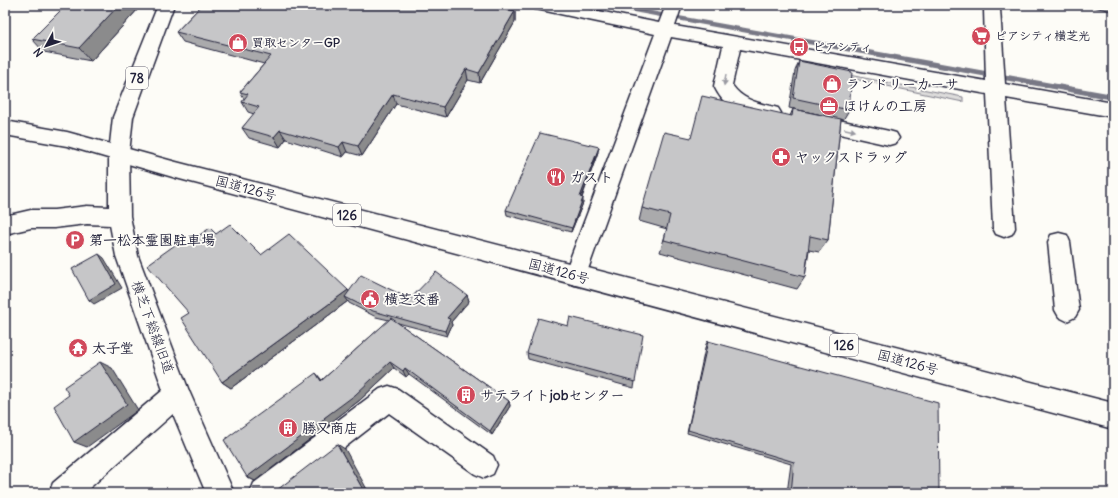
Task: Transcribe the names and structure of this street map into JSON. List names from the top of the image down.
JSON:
{
  "streets": {
    "main road": [
      "78",
      "国道126号",
      "126",
      "横芝下総線旧道"
    ]
  },
  "crossings": [
    ["78", "国道126号"],
    ["78", "横芝下総線旧道"],
    ["国道126号", "横芝下総線旧道"]
  ],
  "places": {
    "supermarket": ["ピアシティ横芝光"],
    "shop": ["買取センターGP", "ランドリーカーサ"],
    "bus stop": ["ピアシティ"],
    "office": ["ほけんの工房"],
    "pharmacy": ["ヤックスドラッグ"],
    "restaurant": ["ガスト"],
    "parking": ["第一松本霊園駐車場"],
    "public building": ["横芝交番"],
    "temple": ["太子堂"],
    "building": ["サテライトjobセンター", "勝又商店"]
  },
  "north": "bottom left"
}
